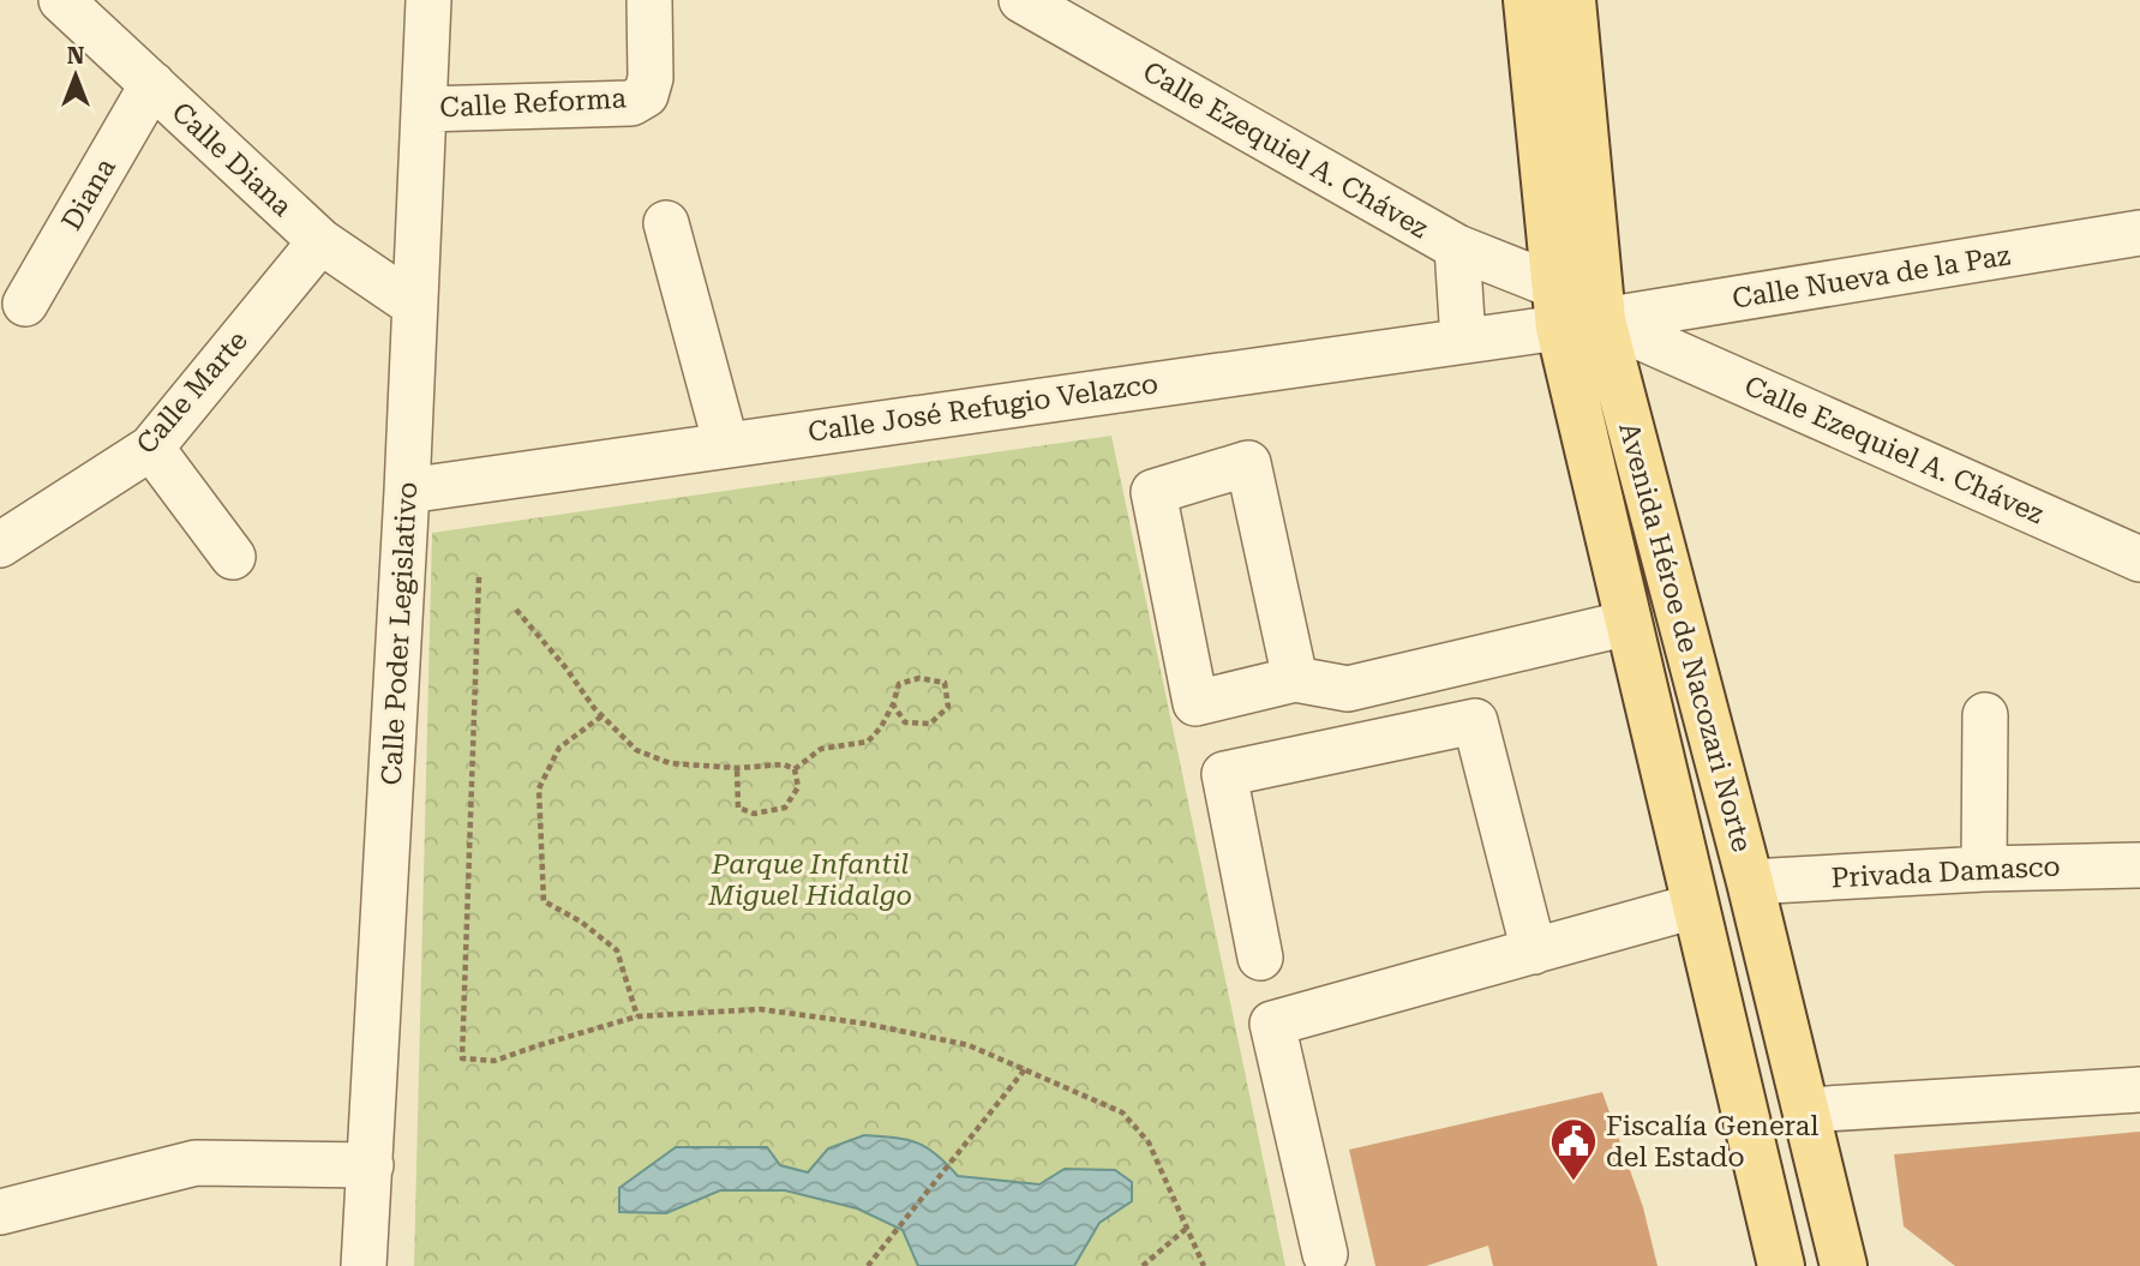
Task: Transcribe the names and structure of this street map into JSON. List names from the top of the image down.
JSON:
{
  "streets": {
    "main road": ["Avenida Héroe de Nacozari Norte"],
    "street": [
      "Calle Reforma",
      "Calle Ezequiel A. Chávez",
      "Calle Diana",
      "Diana",
      "Calle Nueva de la Paz",
      "Calle Marte",
      "Calle José Refugio Velazco",
      "Calle Poder Legislativo",
      "Privada Damasco"
    ]
  },
  "crossings": [
    ["Calle Reforma", "Calle Poder Legislativo"],
    ["Calle Ezequiel A. Chávez", "Calle Nueva de la Paz"],
    ["Calle Ezequiel A. Chávez", "Calle José Refugio Velazco"],
    ["Calle Ezequiel A. Chávez", "Avenida Héroe de Nacozari Norte"],
    ["Calle Diana", "Diana"],
    ["Calle Diana", "Calle Marte"],
    ["Calle Diana", "Calle Poder Legislativo"],
    ["Calle Nueva de la Paz", "Calle José Refugio Velazco"],
    ["Calle Nueva de la Paz", "Avenida Héroe de Nacozari Norte"],
    ["Calle José Refugio Velazco", "Calle Poder Legislativo"],
    ["Calle José Refugio Velazco", "Avenida Héroe de Nacozari Norte"],
    ["Avenida Héroe de Nacozari Norte", "Privada Damasco"]
  ],
  "parks": ["Parque Infantil Miguel Hidalgo"],
  "places": {
    "public building": ["Fiscalía General del Estado"]
  },
  "north": "top"
}
